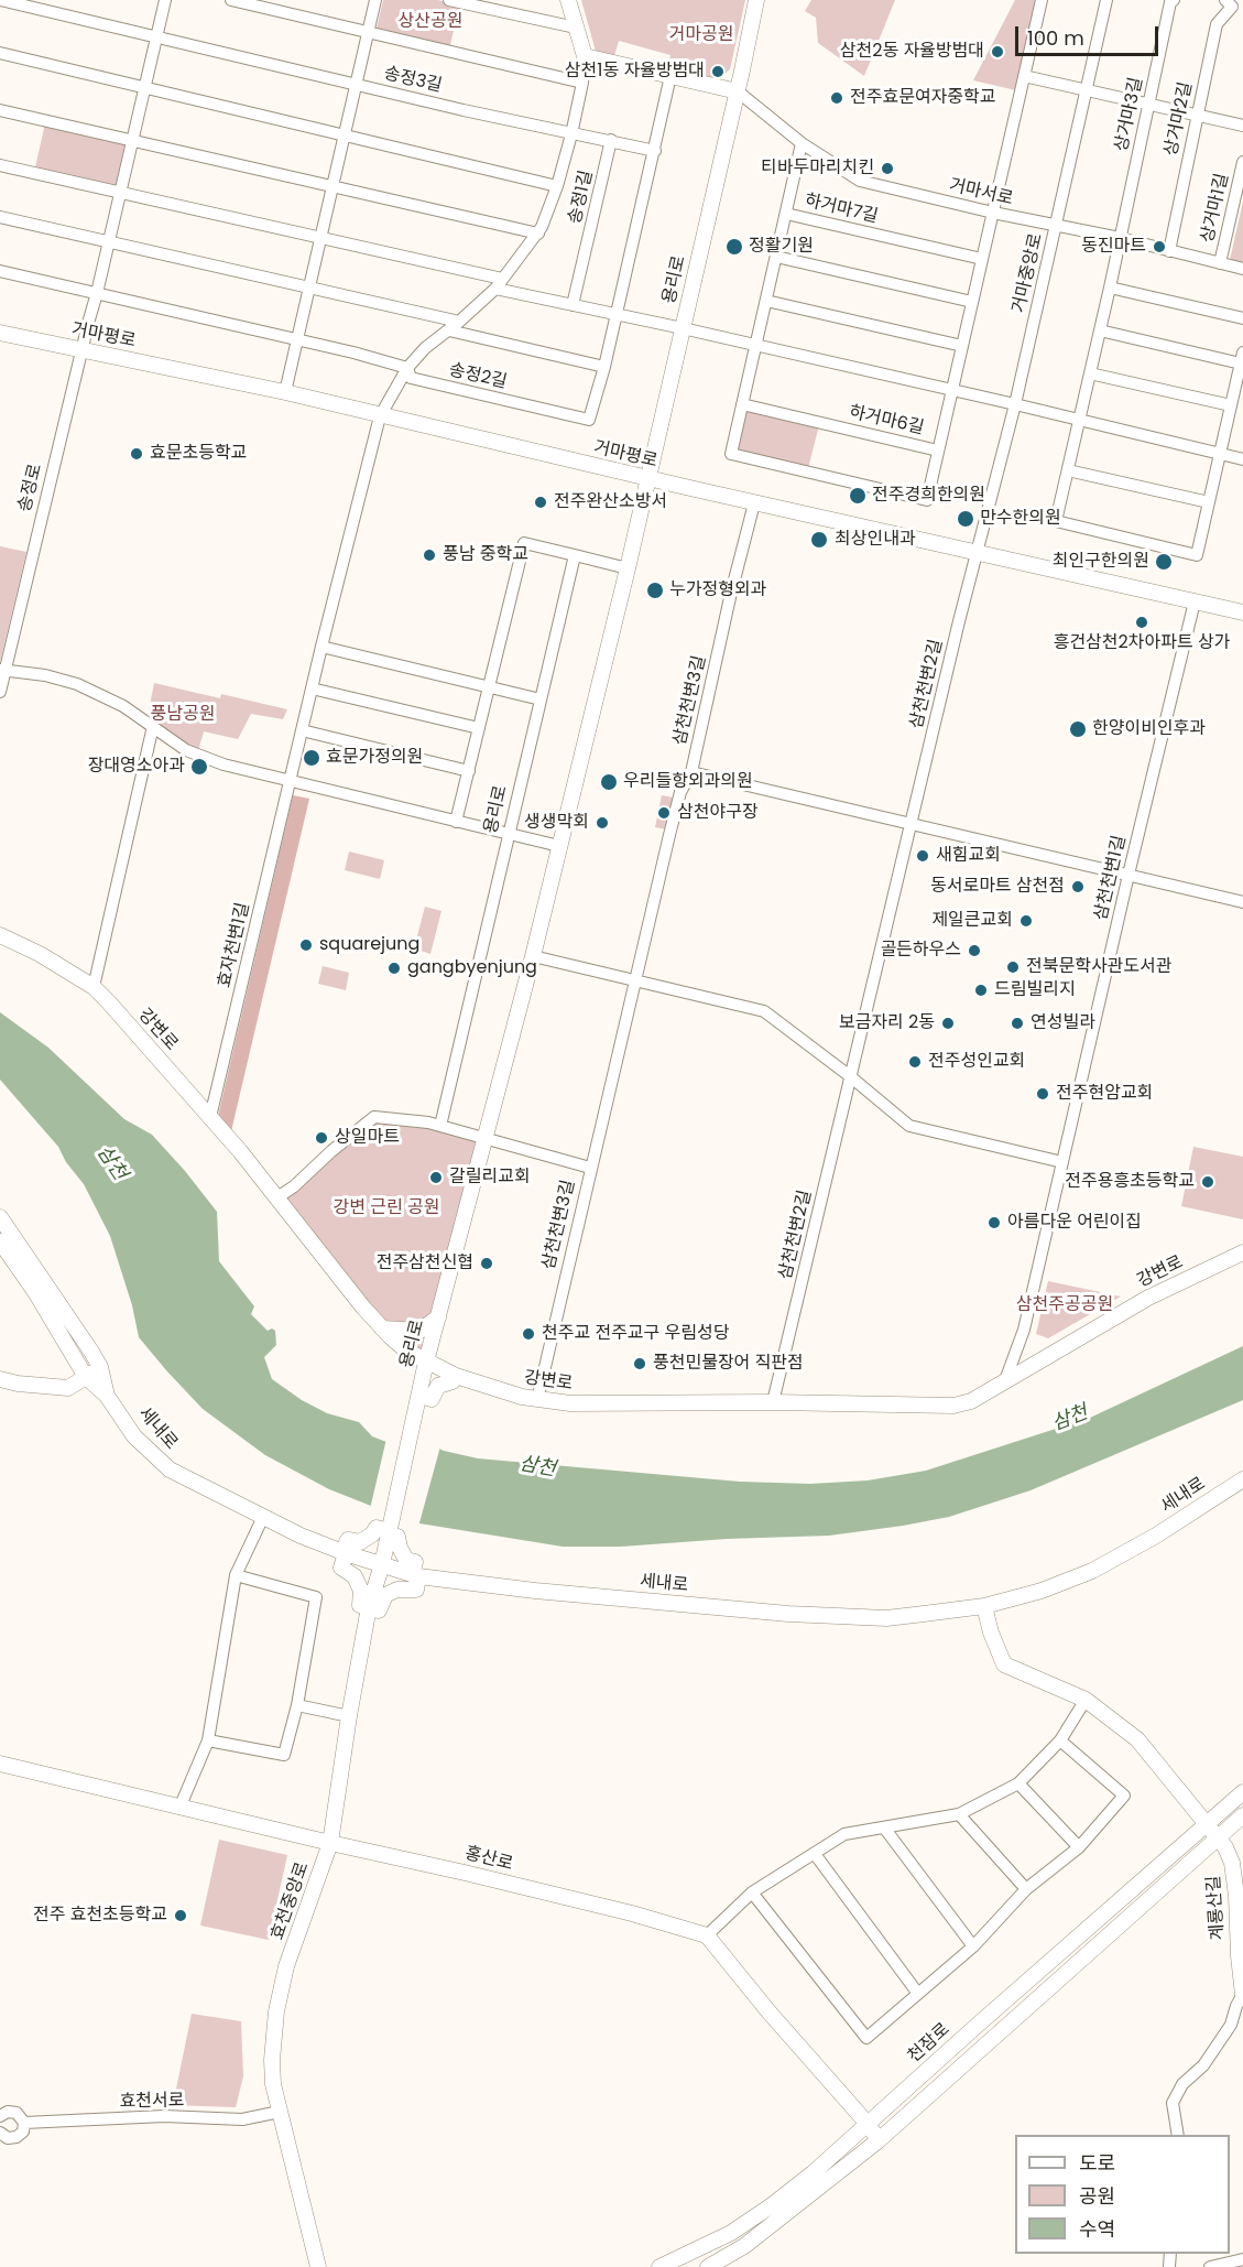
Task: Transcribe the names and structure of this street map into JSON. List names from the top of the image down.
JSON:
{
  "streets": {
    "street": [
      "송정3길",
      "상거마3길",
      "상거마2길",
      "거마서로",
      "송정1길",
      "상거마1길",
      "하거마7길",
      "거마중앙로",
      "용리로",
      "거마평로",
      "송정2길",
      "하거마6길",
      "송정로",
      "삼천천변2길",
      "삼천천변3길",
      "삼천천변1길",
      "효자천변1길",
      "강변로",
      "세내로",
      "홍산로",
      "효천중앙로",
      "계룡산길",
      "천잠로",
      "효천서로"
    ]
  },
  "crossings": [
    ["송정3길", "거마평로"],
    ["송정3길", "송정2길"],
    ["상거마3길", "거마서로"],
    ["상거마2길", "거마서로"],
    ["거마서로", "상거마1길"],
    ["거마서로", "하거마7길"],
    ["거마서로", "거마중앙로"],
    ["거마서로", "용리로"],
    ["거마서로", "하거마6길"],
    ["하거마7길", "하거마6길"],
    ["거마중앙로", "거마평로"],
    ["거마중앙로", "삼천천변2길"],
    ["용리로", "거마평로"],
    ["용리로", "강변로"],
    ["용리로", "효천중앙로"],
    ["거마평로", "송정2길"],
    ["거마평로", "송정로"],
    ["거마평로", "삼천천변2길"],
    ["거마평로", "삼천천변3길"],
    ["거마평로", "삼천천변1길"],
    ["거마평로", "효자천변1길"],
    ["송정2길", "효자천변1길"],
    ["삼천천변2길", "강변로"],
    ["삼천천변3길", "강변로"],
    ["삼천천변1길", "강변로"],
    ["효자천변1길", "강변로"],
    ["세내로", "효천중앙로"],
    ["홍산로", "효천중앙로"],
    ["효천중앙로", "효천서로"],
    ["계룡산길", "천잠로"]
  ],
  "water": ["삼천"],
  "parks": [
    "상산공원",
    "거마공원",
    "풍남공원",
    "강변 근린 공원",
    "삼천주공공원"
  ],
  "places": [
    "삼천2동 자율방범대",
    "삼천1동 자율방범대",
    "전주효문여자중학교",
    "티바두마리치킨",
    "정활기원",
    "동진마트",
    "효문초등학교",
    "전주경희한의원",
    "전주완산소방서",
    "만수한의원",
    "최상인내과",
    "풍남 중학교",
    "최인구한의원",
    "누가정형외과",
    "흥건삼천2차아파트 상가",
    "한양이비인후과",
    "효문가정의원",
    "장대영소아과",
    "우리들항외과의원",
    "삼천야구장",
    "생생막회",
    "새힘교회",
    "동서로마트 삼천점",
    "제일큰교회",
    "squarejung",
    "골든하우스",
    "전북문학사관도서관",
    "gangbyenjung",
    "드림빌리지",
    "보금자리 2동",
    "연성빌라",
    "전주성인교회",
    "전주현암교회",
    "상일마트",
    "갈릴리교회",
    "전주용흥초등학교",
    "아름다운 어린이집",
    "전주삼천신협",
    "천주교 전주교구 우림성당",
    "풍천민물장어 직판점",
    "전주 효천초등학교"
  ],
  "legend": ["도로", "공원", "수역"],
  "scale_bar": "100 m"
}
